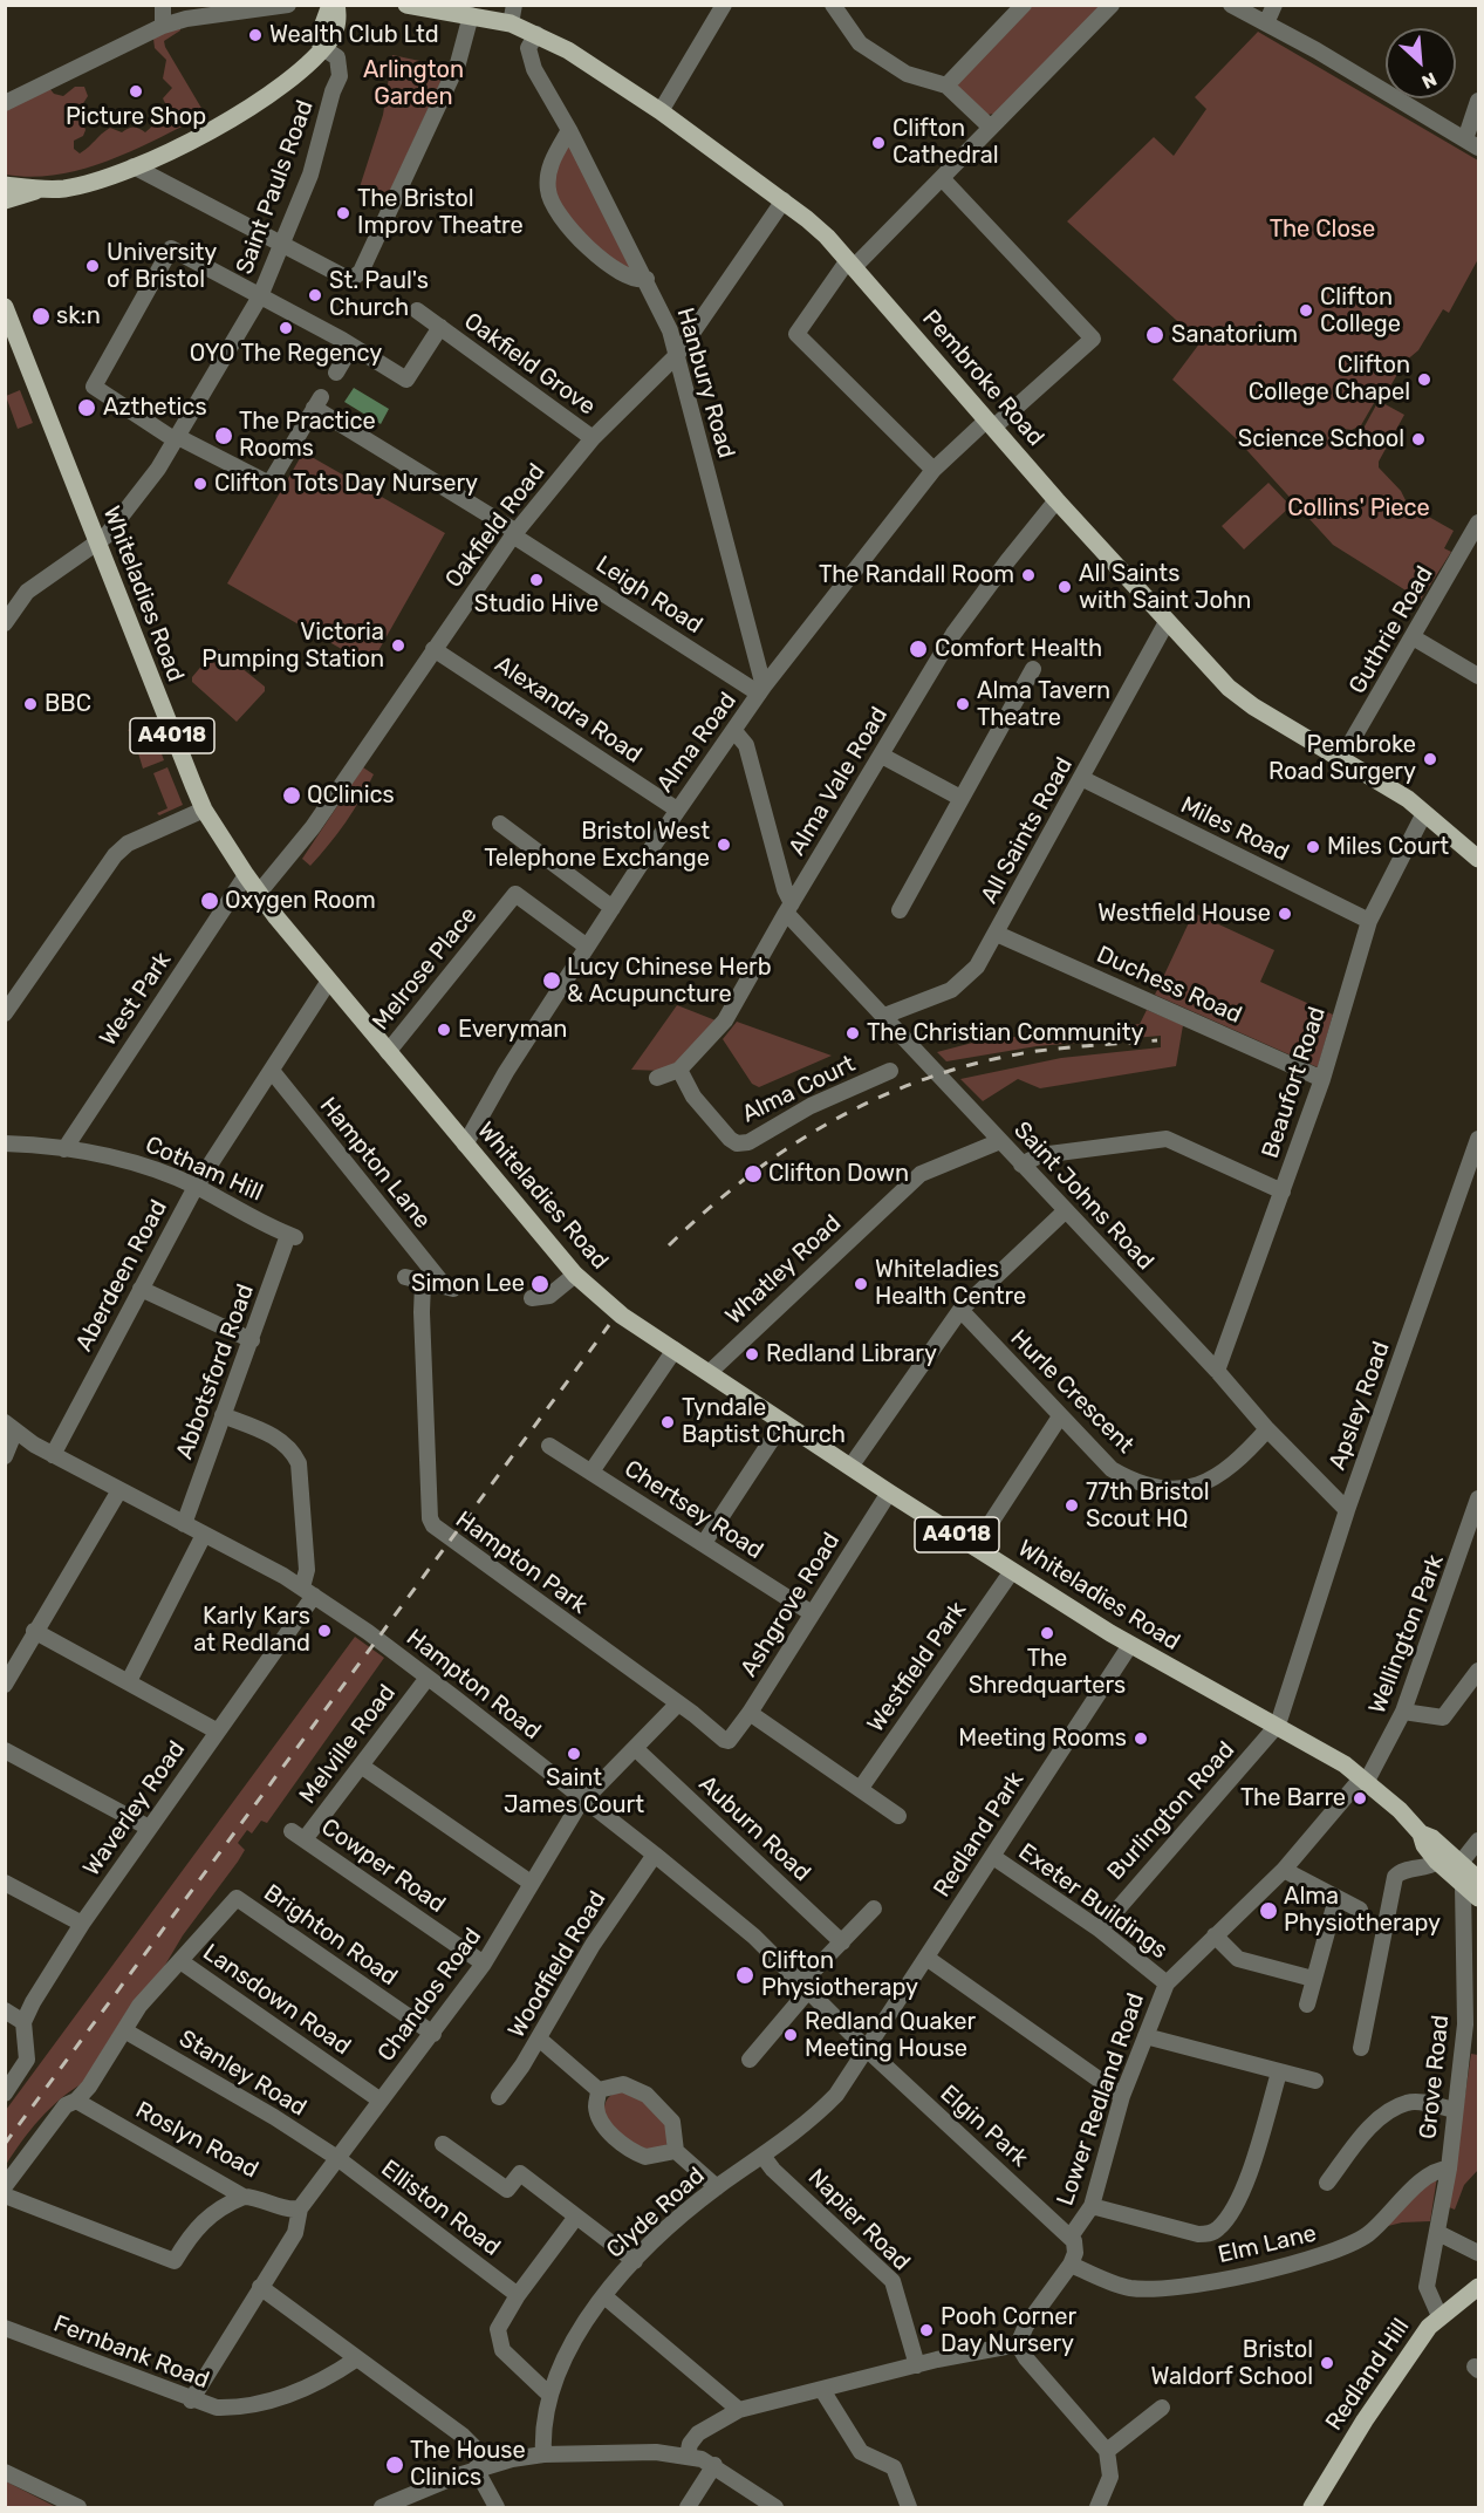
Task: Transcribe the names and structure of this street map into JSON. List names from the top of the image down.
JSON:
{
  "streets": {
    "main road": [
      "Pembroke Road",
      "Whiteladies Road",
      "A4018",
      "Redland Hill"
    ],
    "street": [
      "Saint Pauls Road",
      "Oakfield Grove",
      "Hanbury Road",
      "Oakfield Road",
      "Leigh Road",
      "Guthrie Road",
      "Alexandra Road",
      "Alma Road",
      "Alma Vale Road",
      "Miles Road",
      "All Saints Road",
      "Melrose Place",
      "Duchess Road",
      "West Park",
      "Beaufort Road",
      "Alma Court",
      "Hampton Lane",
      "Cotham Hill",
      "Saint Johns Road",
      "Whatley Road",
      "Aberdeen Road",
      "Abbotsford Road",
      "Hurle Crescent",
      "Apsley Road",
      "Chertsey Road",
      "Hampton Park",
      "Ashgrove Road",
      "Wellington Park",
      "Westfield Park",
      "Hampton Road",
      "Melville Road",
      "Waverley Road",
      "Burlington Road",
      "Auburn Road",
      "Redland Park",
      "Cowper Road",
      "Exeter Buildings",
      "Brighton Road",
      "Woodfield Road",
      "Chandos Road",
      "Lansdown Road",
      "Stanley Road",
      "Grove Road",
      "Lower Redland Road",
      "Elgin Park",
      "Roslyn Road",
      "Elliston Road",
      "Clyde Road",
      "Napier Road",
      "Elm Lane",
      "Fernbank Road"
    ]
  },
  "crossings": [
    ["Saint Pauls Road", "Whiteladies Road"],
    ["Saint Pauls Road", "Leigh Road"],
    ["Oakfield Grove", "Oakfield Road"],
    ["Pembroke Road", "Hanbury Road"],
    ["Pembroke Road", "Oakfield Road"],
    ["Pembroke Road", "Guthrie Road"],
    ["Pembroke Road", "Alma Road"],
    ["Pembroke Road", "Alma Vale Road"],
    ["Pembroke Road", "All Saints Road"],
    ["Pembroke Road", "Beaufort Road"],
    ["Hanbury Road", "Oakfield Road"],
    ["Hanbury Road", "Leigh Road"],
    ["Hanbury Road", "Alma Road"],
    ["Oakfield Road", "Whiteladies Road"],
    ["Oakfield Road", "Leigh Road"],
    ["Oakfield Road", "Alexandra Road"],
    ["Whiteladies Road", "Alma Road"],
    ["Whiteladies Road", "Melrose Place"],
    ["Whiteladies Road", "West Park"],
    ["Whiteladies Road", "Whatley Road"],
    ["Whiteladies Road", "Aberdeen Road"],
    ["Whiteladies Road", "Apsley Road"],
    ["Whiteladies Road", "Ashgrove Road"],
    ["Whiteladies Road", "Wellington Park"],
    ["Whiteladies Road", "Westfield Park"],
    ["Whiteladies Road", "Burlington Road"],
    ["Whiteladies Road", "Redland Park"],
    ["Whiteladies Road", "Grove Road"],
    ["Whiteladies Road", "Lower Redland Road"],
    ["Leigh Road", "Alma Road"],
    ["Alexandra Road", "Alma Road"],
    ["Alma Road", "Melrose Place"],
    ["Alma Road", "Saint Johns Road"],
    ["Alma Vale Road", "Alma Court"],
    ["Alma Vale Road", "Saint Johns Road"],
    ["Miles Road", "All Saints Road"],
    ["Miles Road", "Beaufort Road"],
    ["All Saints Road", "Duchess Road"],
    ["All Saints Road", "Saint Johns Road"],
    ["Duchess Road", "Beaufort Road"],
    ["West Park", "Cotham Hill"],
    ["Beaufort Road", "Saint Johns Road"],
    ["Hampton Lane", "Aberdeen Road"],
    ["Hampton Lane", "Hampton Park"],
    ["Cotham Hill", "Aberdeen Road"],
    ["Cotham Hill", "Abbotsford Road"],
    ["Saint Johns Road", "Whatley Road"],
    ["Saint Johns Road", "Hurle Crescent"],
    ["Saint Johns Road", "Apsley Road"],
    ["Aberdeen Road", "Hampton Road"],
    ["Abbotsford Road", "Hampton Road"],
    ["Apsley Road", "Burlington Road"],
    ["Chertsey Road", "Ashgrove Road"],
    ["Hampton Park", "Ashgrove Road"],
    ["Wellington Park", "Lower Redland Road"],
    ["Hampton Road", "Melville Road"],
    ["Hampton Road", "Waverley Road"],
    ["Hampton Road", "Redland Park"],
    ["Hampton Road", "Woodfield Road"],
    ["Hampton Road", "Chandos Road"],
    ["Hampton Road", "Elgin Park"],
    ["Hampton Road", "Clyde Road"],
    ["Melville Road", "Cowper Road"],
    ["Burlington Road", "Exeter Buildings"],
    ["Redland Park", "Exeter Buildings"],
    ["Redland Park", "Elgin Park"],
    ["Redland Park", "Clyde Road"],
    ["Cowper Road", "Chandos Road"],
    ["Exeter Buildings", "Lower Redland Road"],
    ["Brighton Road", "Chandos Road"],
    ["Brighton Road", "Lansdown Road"],
    ["Chandos Road", "Lansdown Road"],
    ["Chandos Road", "Stanley Road"],
    ["Chandos Road", "Roslyn Road"],
    ["Chandos Road", "Elliston Road"],
    ["Chandos Road", "Fernbank Road"],
    ["Stanley Road", "Elliston Road"],
    ["Grove Road", "Elm Lane"],
    ["Grove Road", "Redland Hill"],
    ["Lower Redland Road", "Elgin Park"],
    ["Lower Redland Road", "Elm Lane"],
    ["Elgin Park", "Clyde Road"],
    ["Clyde Road", "Napier Road"]
  ],
  "parks": ["Arlington Garden", "The Close", "Collins' Piece"],
  "places": [
    "Wealth Club Ltd",
    "Picture Shop",
    "Clifton Cathedral",
    "The Bristol Improv Theatre",
    "University of Bristol",
    "St. Paul's Church",
    "Clifton College",
    "sk:n",
    "OYO The Regency",
    "Sanatorium",
    "Clifton College Chapel",
    "Azthetics",
    "The Practice Rooms",
    "Science School",
    "Clifton Tots Day Nursery",
    "The Randall Room",
    "Studio Hive",
    "All Saints with Saint John",
    "Victoria Pumping Station",
    "Comfort Health",
    "BBC",
    "Alma Tavern Theatre",
    "Pembroke Road Surgery",
    "QClinics",
    "Bristol West Telephone Exchange",
    "Miles Court",
    "Oxygen Room",
    "Westfield House",
    "Lucy Chinese Herb & Acupuncture",
    "Everyman",
    "The Christian Community",
    "Clifton Down",
    "Simon Lee",
    "Whiteladies Health Centre",
    "Redland Library",
    "Tyndale Baptist Church",
    "77th Bristol Scout HQ",
    "Karly Kars at Redland",
    "The Shredquarters",
    "Meeting Rooms",
    "Saint James Court",
    "The Barre",
    "Alma Physiotherapy",
    "Clifton Physiotherapy",
    "Redland Quaker Meeting House",
    "Pooh Corner Day Nursery",
    "Bristol Waldorf School",
    "The House Clinics"
  ],
  "north": "bottom right"
}
